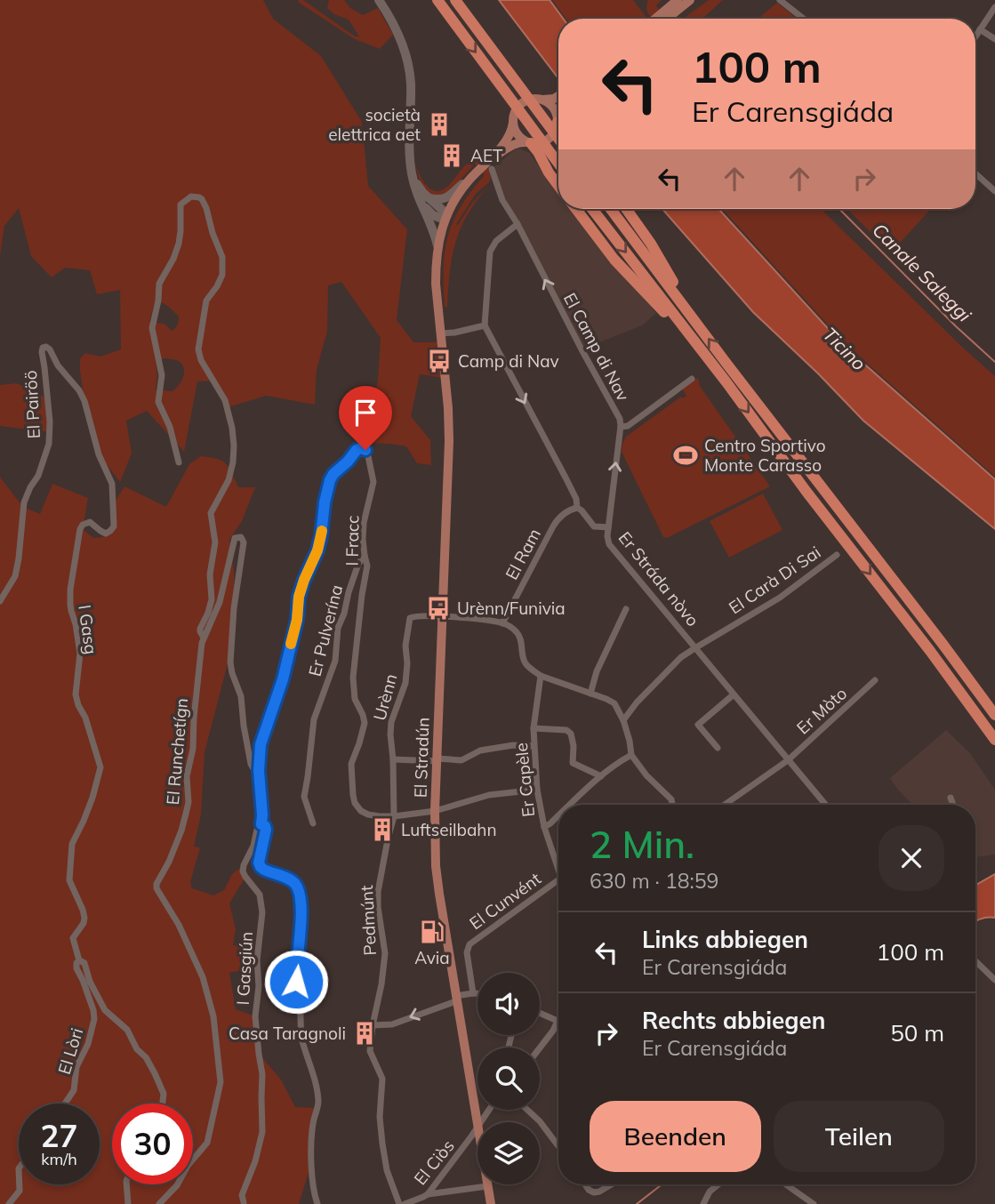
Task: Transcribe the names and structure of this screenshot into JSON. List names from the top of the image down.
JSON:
{
  "streets": {
    "main road": ["El Stradún"],
    "street": [
      "El Camp di Nav",
      "El Pairöö",
      "I Fracc",
      "El Ram",
      "Er Stráda nòvo",
      "El Carà Di Sai",
      "I Gasg",
      "Er Pulverína",
      "Urènn",
      "Er Mòto",
      "El Runchetígn",
      "Er Capèle",
      "El Cunvént",
      "Pedmúnt",
      "I Gasgiún",
      "El Lòri",
      "El Ciòs"
    ]
  },
  "crossings": [
    ["El Camp di Nav", "Er Stráda nòvo"],
    ["El Pairöö", "I Gasg"],
    ["I Fracc", "Er Pulverína"],
    ["I Fracc", "Urènn"],
    ["I Fracc", "El Stradún"],
    ["I Fracc", "Er Capèle"],
    ["I Fracc", "Pedmúnt"],
    ["El Ram", "Er Stráda nòvo"],
    ["El Ram", "Urènn"],
    ["Er Stráda nòvo", "El Carà Di Sai"],
    ["Er Stráda nòvo", "Er Mòto"],
    ["I Gasg", "El Lòri"],
    ["Urènn", "El Stradún"],
    ["Urènn", "Pedmúnt"],
    ["El Stradún", "El Ciòs"]
  ],
  "one_way": ["El Camp di Nav"],
  "water": ["Canale Saleggi", "Ticino"],
  "places": {
    "building": [
      "società elettrica aet",
      "AET",
      "Luftseilbahn",
      "Casa Taragnoli"
    ],
    "bus stop": ["Camp di Nav", "Urènn/Funivia"],
    "sports": ["Centro Sportivo Monte Carasso"],
    "fuel station": ["Avia"]
  },
  "page": {
    "turn": ["100 m", "Er Carensgiáda"],
    "heading": ["2 Min.", "630 m · 18:59"],
    "list": [
      {
        "name": "Links abbiegen",
        "note": "Er Carensgiáda",
        "value": "100 m"
      },
      {
        "name": "Rechts abbiegen",
        "note": "Er Carensgiáda",
        "value": "50 m"
      }
    ],
    "buttons": ["Beenden", "Teilen"],
    "speed": "27 km/h",
    "limit": "30"
  }
}
